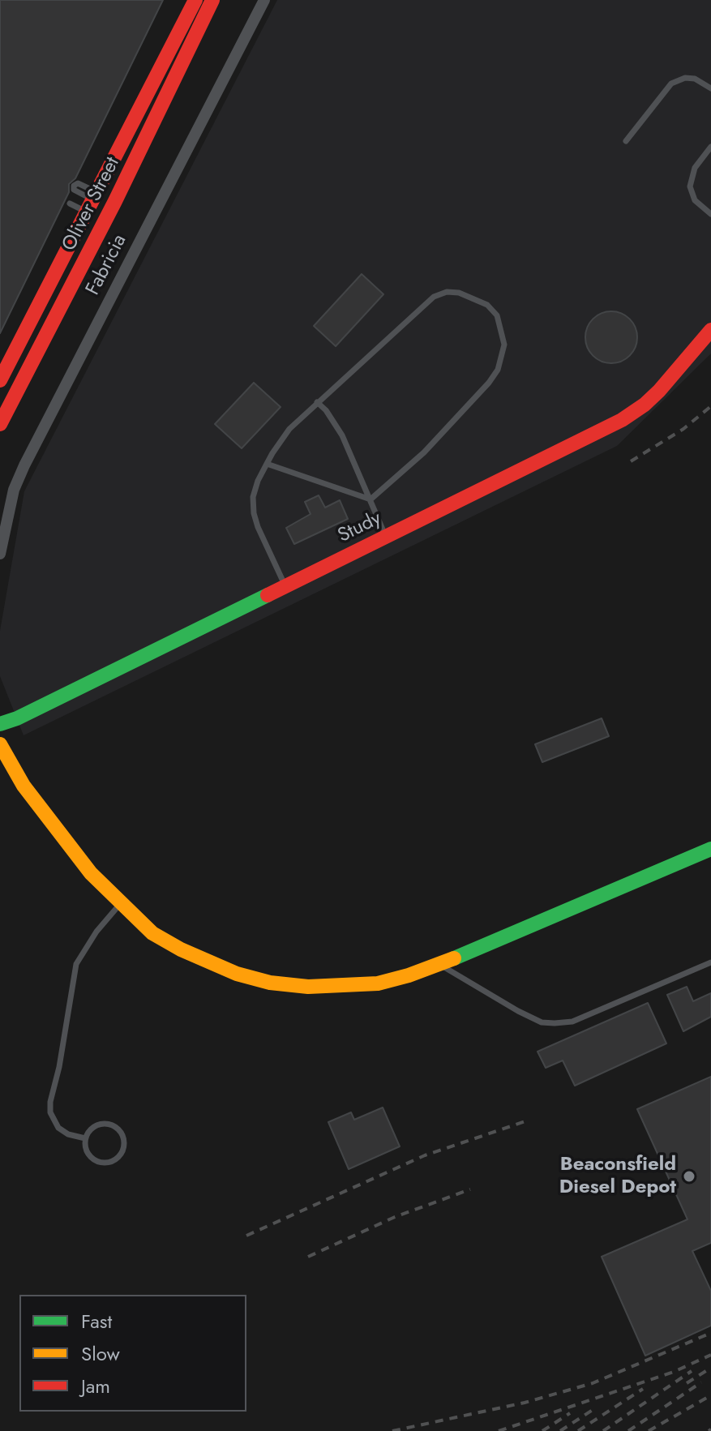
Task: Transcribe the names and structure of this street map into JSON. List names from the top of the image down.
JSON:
{
  "streets": {
    "main road": ["Oliver Street", "Study"],
    "street": ["Fabricia"]
  },
  "places": ["Beaconsfield Diesel Depot"],
  "legend": ["Fast", "Slow", "Jam"]
}
